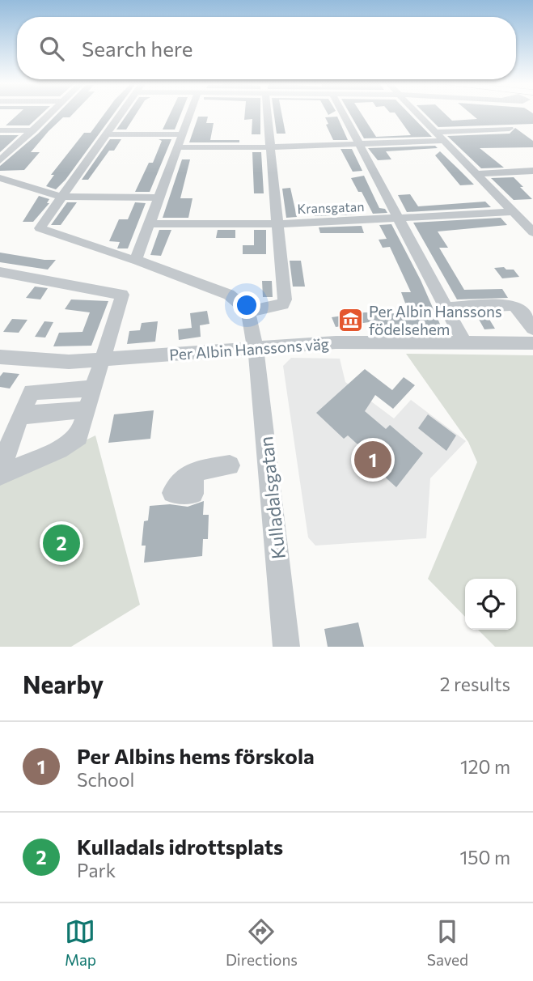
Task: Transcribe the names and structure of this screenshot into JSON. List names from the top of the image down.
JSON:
{
  "streets": {
    "street": ["Kransgatan", "Per Albin Hanssons väg", "Kulladalsgatan"]
  },
  "crossings": [
    ["Per Albin Hanssons väg", "Kulladalsgatan"]
  ],
  "places": {
    "museum": ["Per Albin Hanssons födelsehem"]
  },
  "page": {
    "search": "Search here",
    "pins": ["1", "2"],
    "heading": ["Nearby", "2 results"],
    "list": [
      {
        "mark": "1",
        "name": "Per Albins hems förskola",
        "note": "School",
        "value": "120 m"
      },
      {
        "mark": "2",
        "name": "Kulladals idrottsplats",
        "note": "Park",
        "value": "150 m"
      }
    ],
    "nav": ["Map", "Directions", "Saved"]
  }
}
